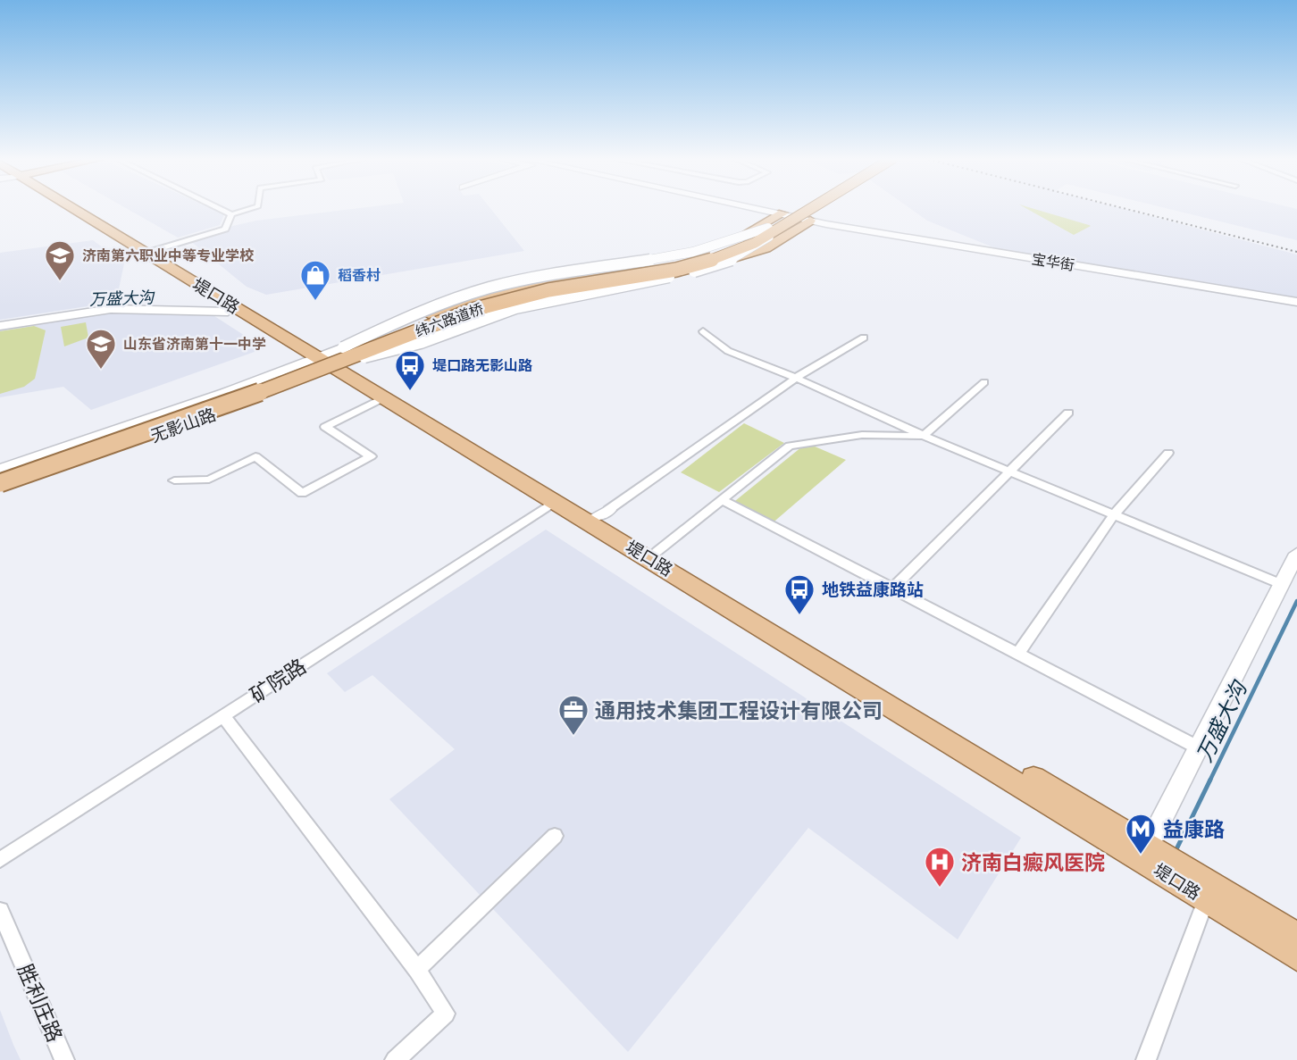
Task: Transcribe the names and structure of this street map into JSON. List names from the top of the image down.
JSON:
{
  "streets": {
    "main road": [
      "宝华街",
      "堤口路",
      "纬六路道桥",
      "无影山路"
    ],
    "street": ["矿院路", "胜利庄路"]
  },
  "crossings": [
    ["宝华街", "纬六路道桥"],
    ["宝华街", "无影山路"],
    ["堤口路", "无影山路"],
    ["堤口路", "矿院路"],
    ["纬六路道桥", "无影山路"]
  ],
  "water": ["万盛大沟"],
  "places": {
    "school or university": ["济南第六职业中等专业学校", "山东省济南第十一中学"],
    "shop": ["稻香村"],
    "bus stop": ["堤口路无影山路", "地铁益康路站"],
    "office": ["通用技术集团工程设计有限公司"],
    "metro station": ["益康路"],
    "hospital": ["济南白癜风医院"]
  }
}
